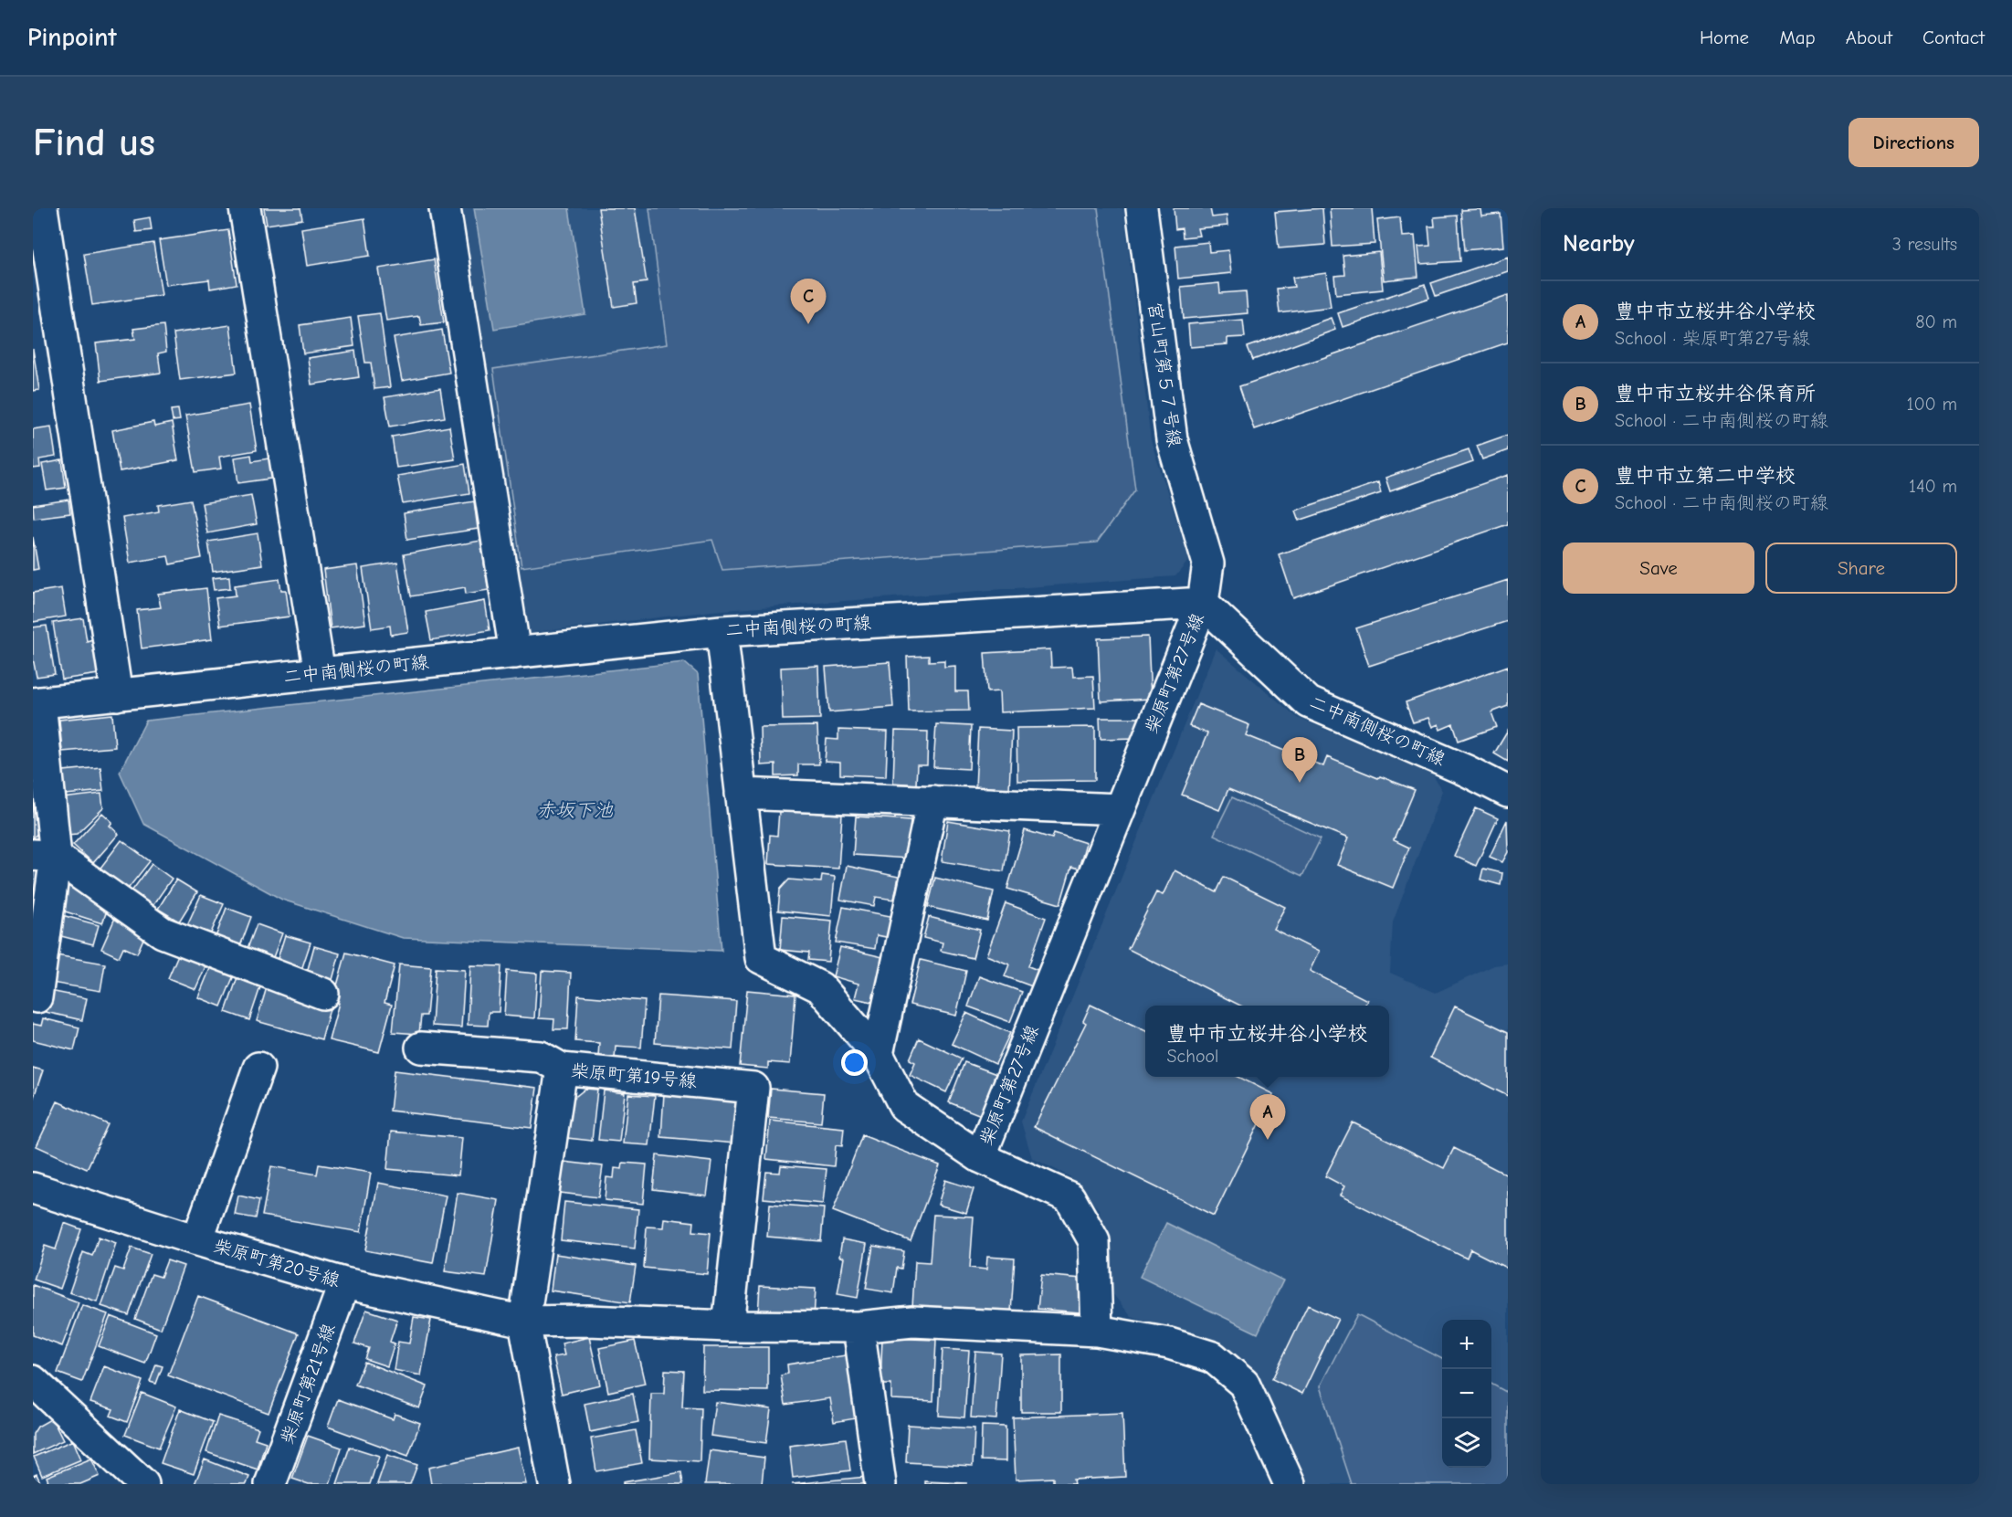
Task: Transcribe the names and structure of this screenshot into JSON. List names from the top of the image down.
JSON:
{
  "streets": {
    "street": [
      "宮山町第５７号線",
      "二中南側桜の町線",
      "柴原町第27号線",
      "柴原町第19号線",
      "柴原町第20号線",
      "柴原町第21号線"
    ]
  },
  "crossings": [
    ["宮山町第５７号線", "二中南側桜の町線"],
    ["宮山町第５７号線", "柴原町第27号線"],
    ["二中南側桜の町線", "柴原町第27号線"],
    ["柴原町第27号線", "柴原町第20号線"],
    ["柴原町第19号線", "柴原町第20号線"],
    ["柴原町第20号線", "柴原町第21号線"]
  ],
  "water": ["赤坂下池"],
  "page": {
    "header": "Pinpoint",
    "nav": [
      "Home",
      "Map",
      "About",
      "Contact"
    ],
    "buttons": [
      "Directions",
      ["Save", "Share"]
    ],
    "title": "Find us",
    "heading": ["Nearby", "3 results"],
    "pins": ["C", "B", "A"],
    "list": [
      {
        "mark": "A",
        "name": "豊中市立桜井谷小学校",
        "note": "School · 柴原町第27号線",
        "value": "80 m"
      },
      {
        "mark": "B",
        "name": "豊中市立桜井谷保育所",
        "note": "School · 二中南側桜の町線",
        "value": "100 m"
      },
      {
        "mark": "C",
        "name": "豊中市立第二中学校",
        "note": "School · 二中南側桜の町線",
        "value": "140 m"
      }
    ],
    "popup": ["豊中市立桜井谷小学校", "School"],
    "map_buttons": ["+", "−"]
  }
}
